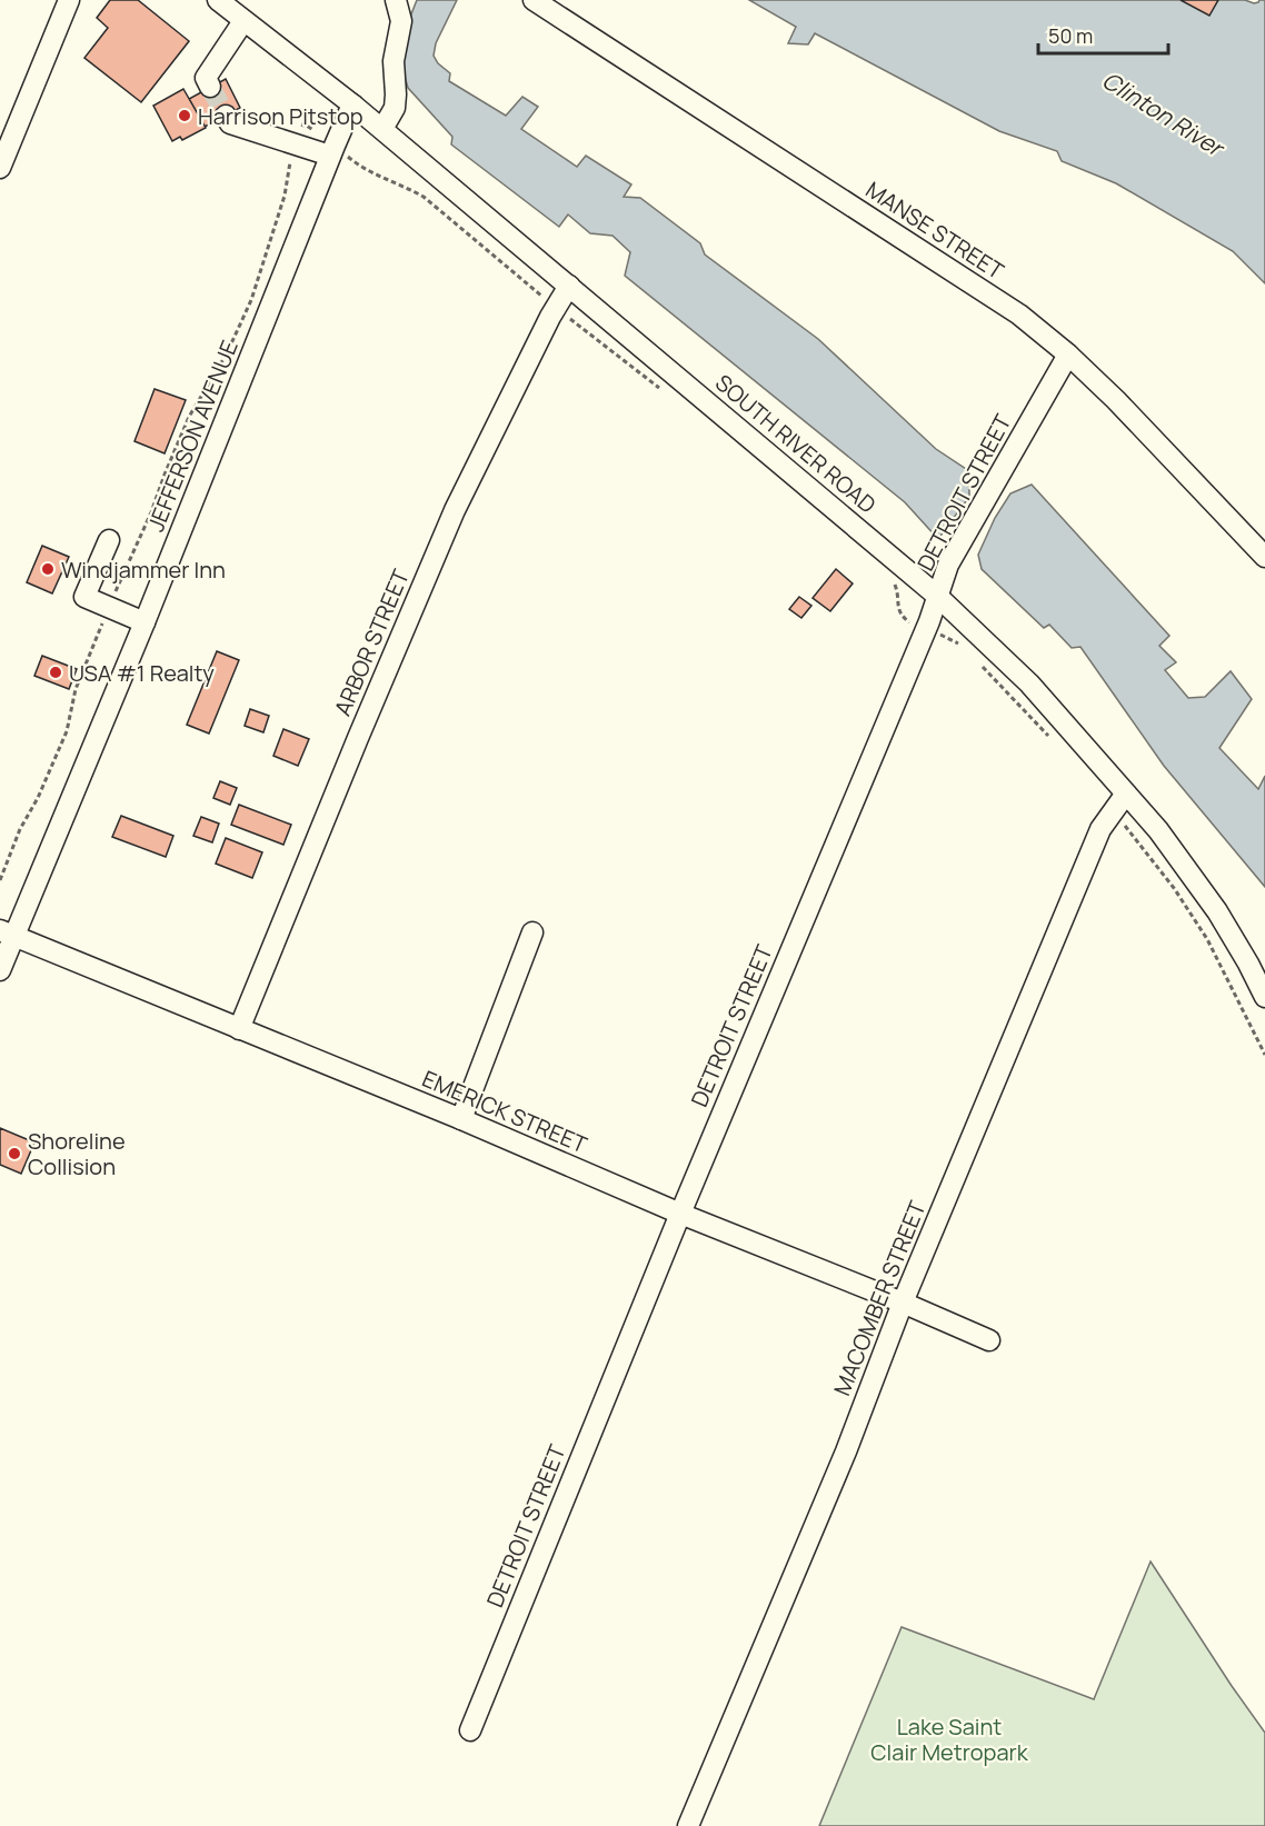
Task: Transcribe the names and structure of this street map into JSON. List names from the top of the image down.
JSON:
{
  "streets": {
    "street": [
      "MANSE STREET",
      "JEFFERSON AVENUE",
      "SOUTH RIVER ROAD",
      "DETROIT STREET",
      "ARBOR STREET",
      "EMERICK STREET",
      "MACOMBER STREET"
    ]
  },
  "crossings": [
    ["MANSE STREET", "DETROIT STREET"],
    ["JEFFERSON AVENUE", "SOUTH RIVER ROAD"],
    ["JEFFERSON AVENUE", "EMERICK STREET"],
    ["SOUTH RIVER ROAD", "DETROIT STREET"],
    ["SOUTH RIVER ROAD", "ARBOR STREET"],
    ["SOUTH RIVER ROAD", "MACOMBER STREET"],
    ["DETROIT STREET", "EMERICK STREET"],
    ["ARBOR STREET", "EMERICK STREET"],
    ["EMERICK STREET", "MACOMBER STREET"]
  ],
  "water": ["Clinton River"],
  "parks": ["Lake Saint Clair Metropark"],
  "places": [
    "Harrison Pitstop",
    "Windjammer Inn",
    "USA #1 Realty",
    "Shoreline Collision"
  ],
  "scale_bar": "50 m"
}
